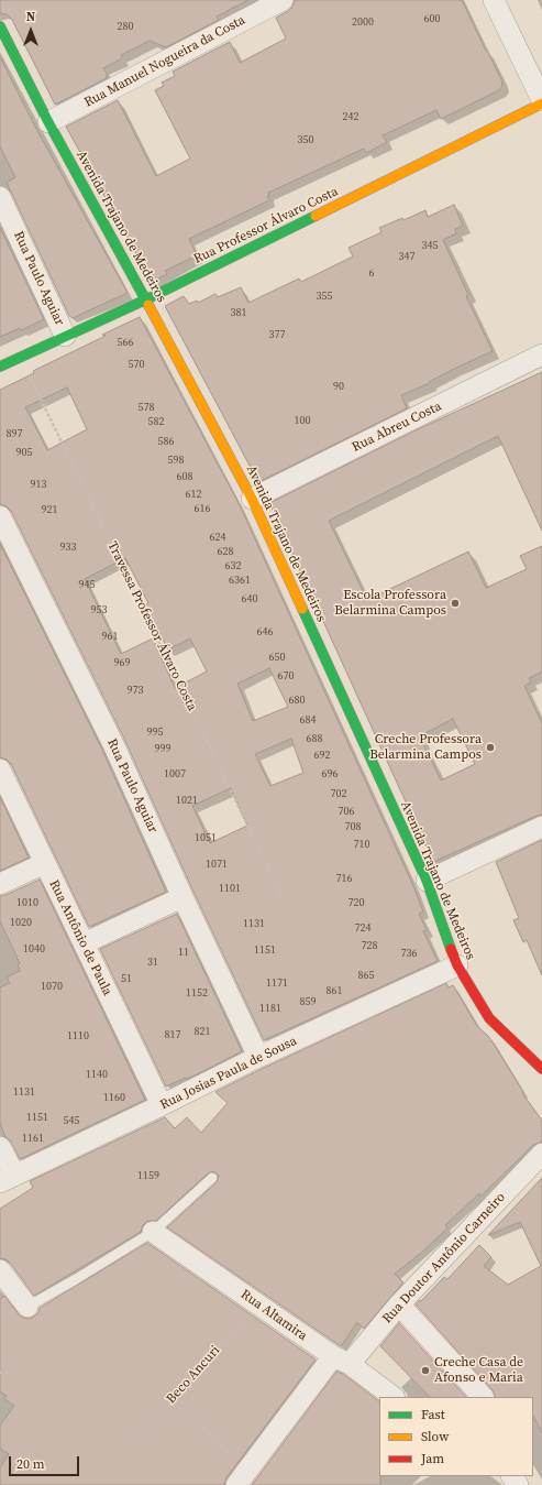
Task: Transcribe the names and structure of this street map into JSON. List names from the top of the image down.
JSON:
{
  "streets": {
    "street": [
      "Rua Manuel Nogueira da Costa",
      "Rua Professor Álvaro Costa",
      "Avenida Trajano de Medeiros",
      "Rua Paulo Aguiar",
      "Rua Abreu Costa",
      "Rua Antônio de Paula",
      "Rua Josias Paula de Sousa",
      "Rua Doutor Antônio Carneiro",
      "Rua Altamira"
    ],
    "path": ["Travessa Professor Álvaro Costa", "Beco Ancuri"]
  },
  "crossings": [
    ["Rua Manuel Nogueira da Costa", "Avenida Trajano de Medeiros"],
    ["Rua Professor Álvaro Costa", "Avenida Trajano de Medeiros"],
    ["Rua Professor Álvaro Costa", "Rua Paulo Aguiar"],
    ["Rua Professor Álvaro Costa", "Travessa Professor Álvaro Costa"],
    ["Avenida Trajano de Medeiros", "Rua Abreu Costa"],
    ["Avenida Trajano de Medeiros", "Rua Josias Paula de Sousa"],
    ["Rua Paulo Aguiar", "Rua Josias Paula de Sousa"],
    ["Rua Antônio de Paula", "Rua Josias Paula de Sousa"],
    ["Rua Doutor Antônio Carneiro", "Rua Altamira"],
    ["Rua Altamira", "Beco Ancuri"]
  ],
  "places": ["Escola Professora Belarmina Campos", "Creche Professora Belarmina Campos", "Creche Casa de Afonso e Maria"],
  "house_numbers": [
    "600",
    "2000",
    "280",
    "242",
    "350",
    "345",
    "347",
    "6",
    "355",
    "381",
    "377",
    "566",
    "570",
    "90",
    "578",
    "100",
    "582",
    "897",
    "586",
    "905",
    "598",
    "608",
    "913",
    "612",
    "616",
    "921",
    "624",
    "933",
    "628",
    "632",
    "6361",
    "945",
    "640",
    "953",
    "646",
    "961",
    "650",
    "969",
    "670",
    "973",
    "680",
    "684",
    "995",
    "688",
    "999",
    "692",
    "1007",
    "696",
    "702",
    "1021",
    "706",
    "708",
    "1051",
    "710",
    "1071",
    "716",
    "1101",
    "1010",
    "720",
    "1020",
    "1131",
    "724",
    "728",
    "1040",
    "1151",
    "11",
    "736",
    "31",
    "865",
    "51",
    "1171",
    "1070",
    "861",
    "1152",
    "859",
    "1181",
    "821",
    "817",
    "1110",
    "1140",
    "1131",
    "1160",
    "1151",
    "545",
    "1161",
    "1159"
  ],
  "legend": ["Fast", "Slow", "Jam"],
  "scale_bar": "20 m",
  "north": "top"
}
